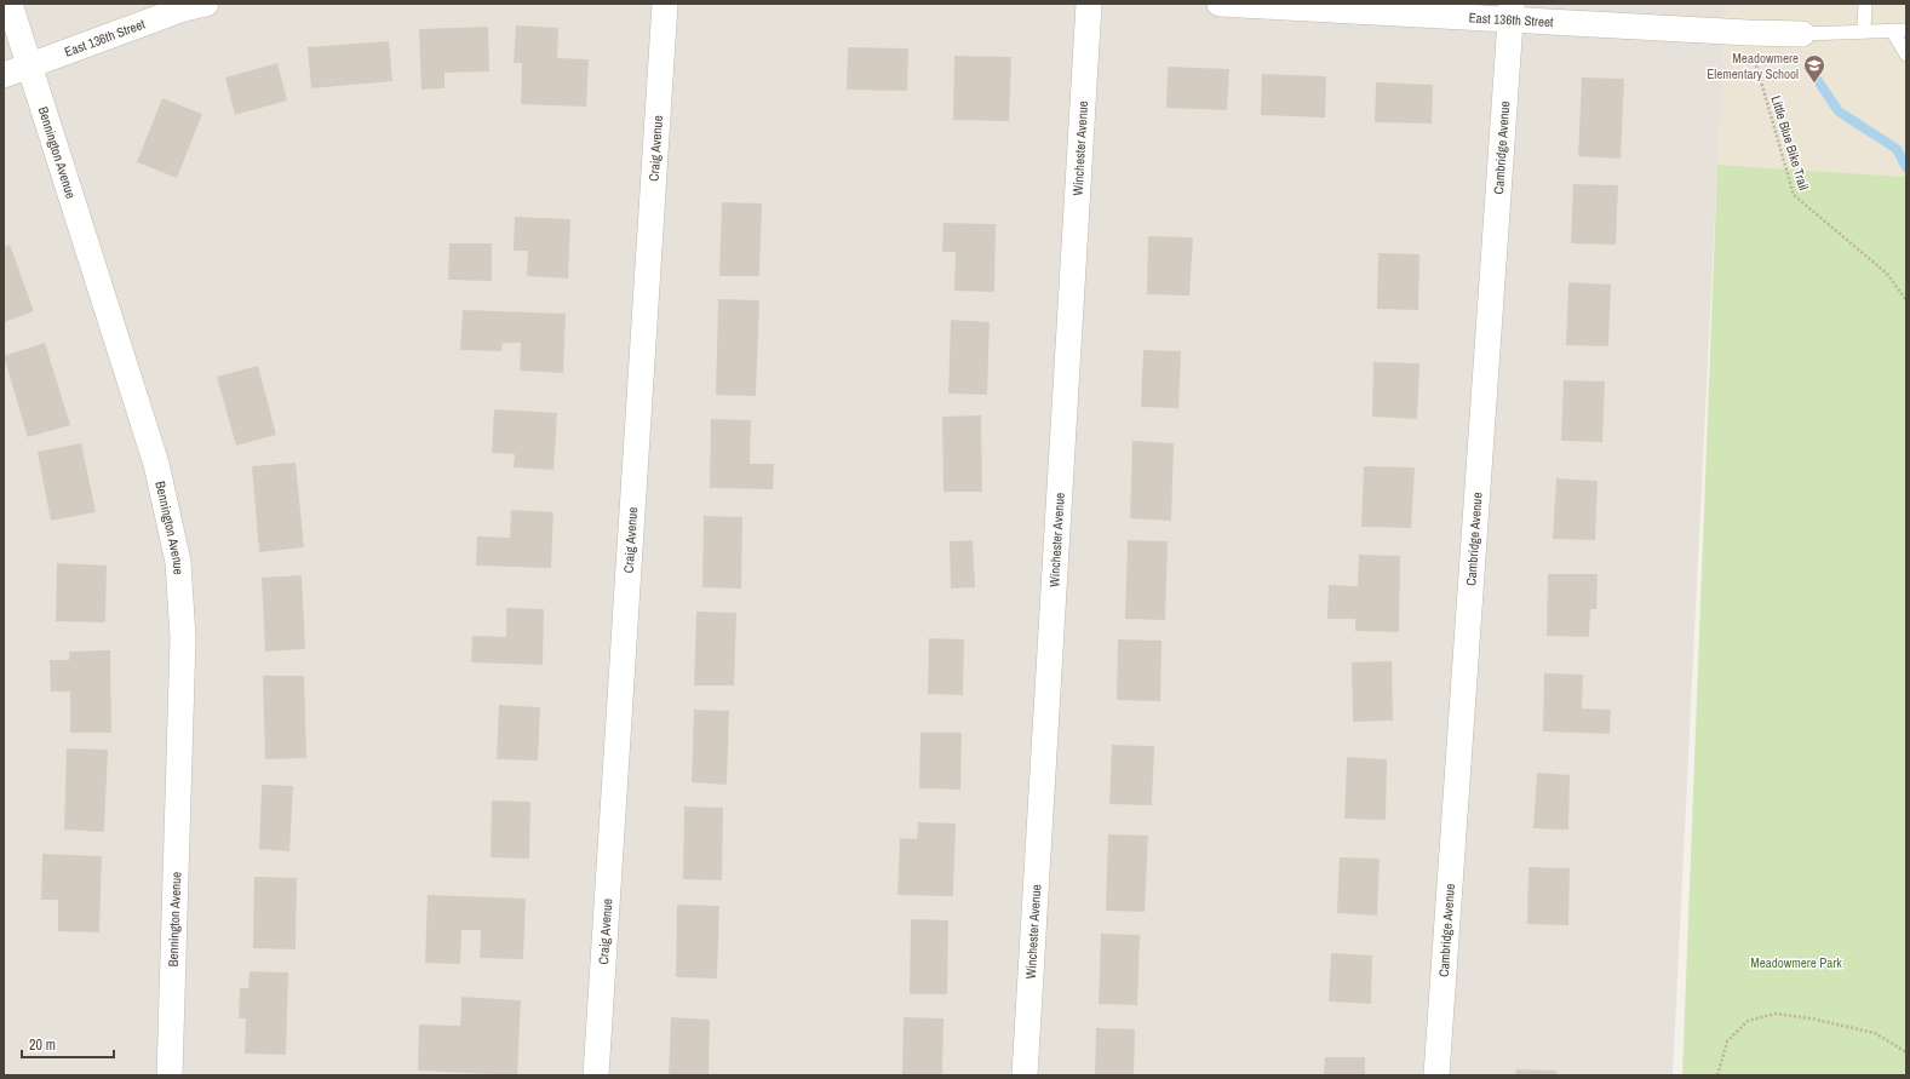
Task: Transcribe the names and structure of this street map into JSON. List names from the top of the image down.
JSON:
{
  "streets": {
    "street": [
      "East 136th Street",
      "Craig Avenue",
      "Winchester Avenue",
      "Cambridge Avenue",
      "Bennington Avenue"
    ],
    "path": ["Little Blue Bike Trail"]
  },
  "crossings": [
    ["East 136th Street", "Little Blue Bike Trail"],
    ["East 136th Street", "Cambridge Avenue"],
    ["East 136th Street", "Bennington Avenue"]
  ],
  "parks": ["Meadowmere Park"],
  "places": {
    "school or university": ["Meadowmere Elementary School"]
  },
  "scale_bar": "20 m"
}
